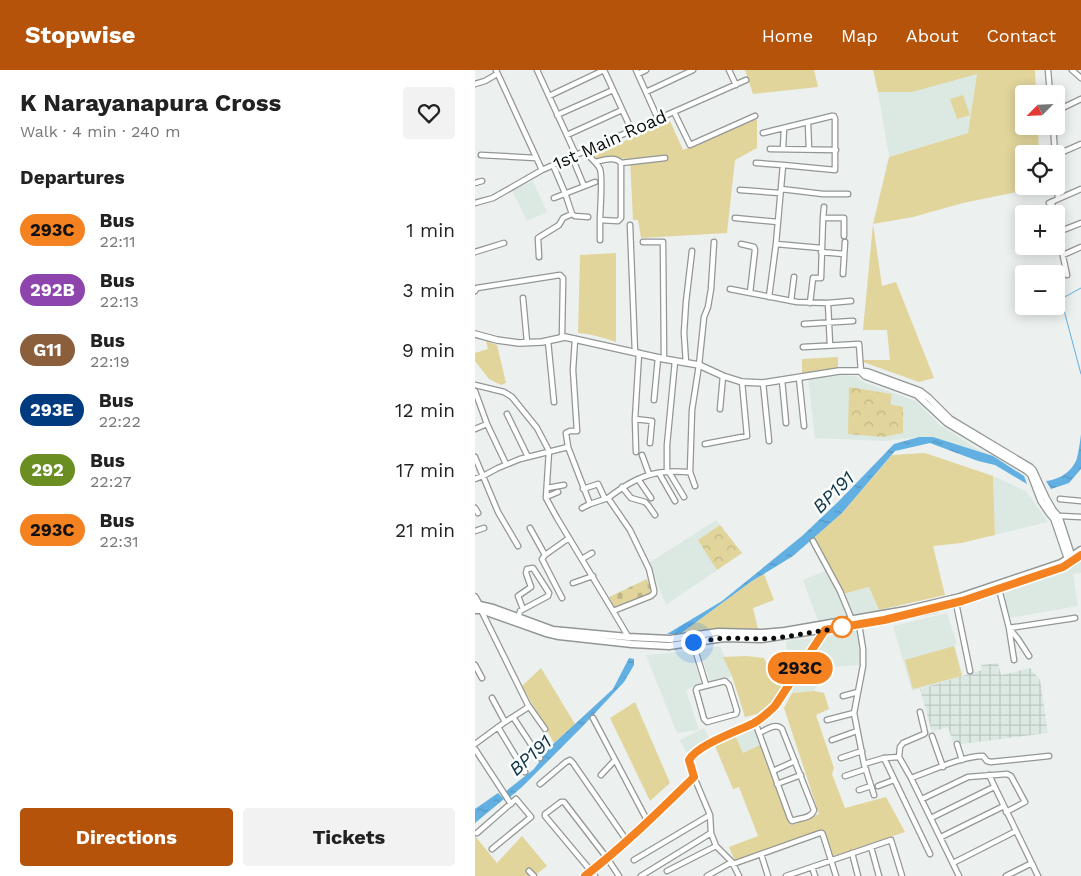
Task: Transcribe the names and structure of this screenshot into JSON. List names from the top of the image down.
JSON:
{
  "streets": {
    "street": ["1st Main Road"]
  },
  "water": ["BP191"],
  "lines": ["bus line 293C"],
  "north": "bottom left",
  "page": {
    "header": "Stopwise",
    "nav": [
      "Home",
      "Map",
      "About",
      "Contact"
    ],
    "heading": [
      ["K Narayanapura Cross", "Walk · 4 min · 240 m"],
      "Departures"
    ],
    "on_map": "293C",
    "map_buttons": ["+", "−"],
    "list": [
      {
        "mark": "293C",
        "name": "Bus",
        "note": "22:11",
        "value": "1 min"
      },
      {
        "mark": "292B",
        "name": "Bus",
        "note": "22:13",
        "value": "3 min"
      },
      {
        "mark": "G11",
        "name": "Bus",
        "note": "22:19",
        "value": "9 min"
      },
      {
        "mark": "293E",
        "name": "Bus",
        "note": "22:22",
        "value": "12 min"
      },
      {
        "mark": "292",
        "name": "Bus",
        "note": "22:27",
        "value": "17 min"
      },
      {
        "mark": "293C",
        "name": "Bus",
        "note": "22:31",
        "value": "21 min"
      }
    ],
    "buttons": ["Directions", "Tickets"]
  }
}
